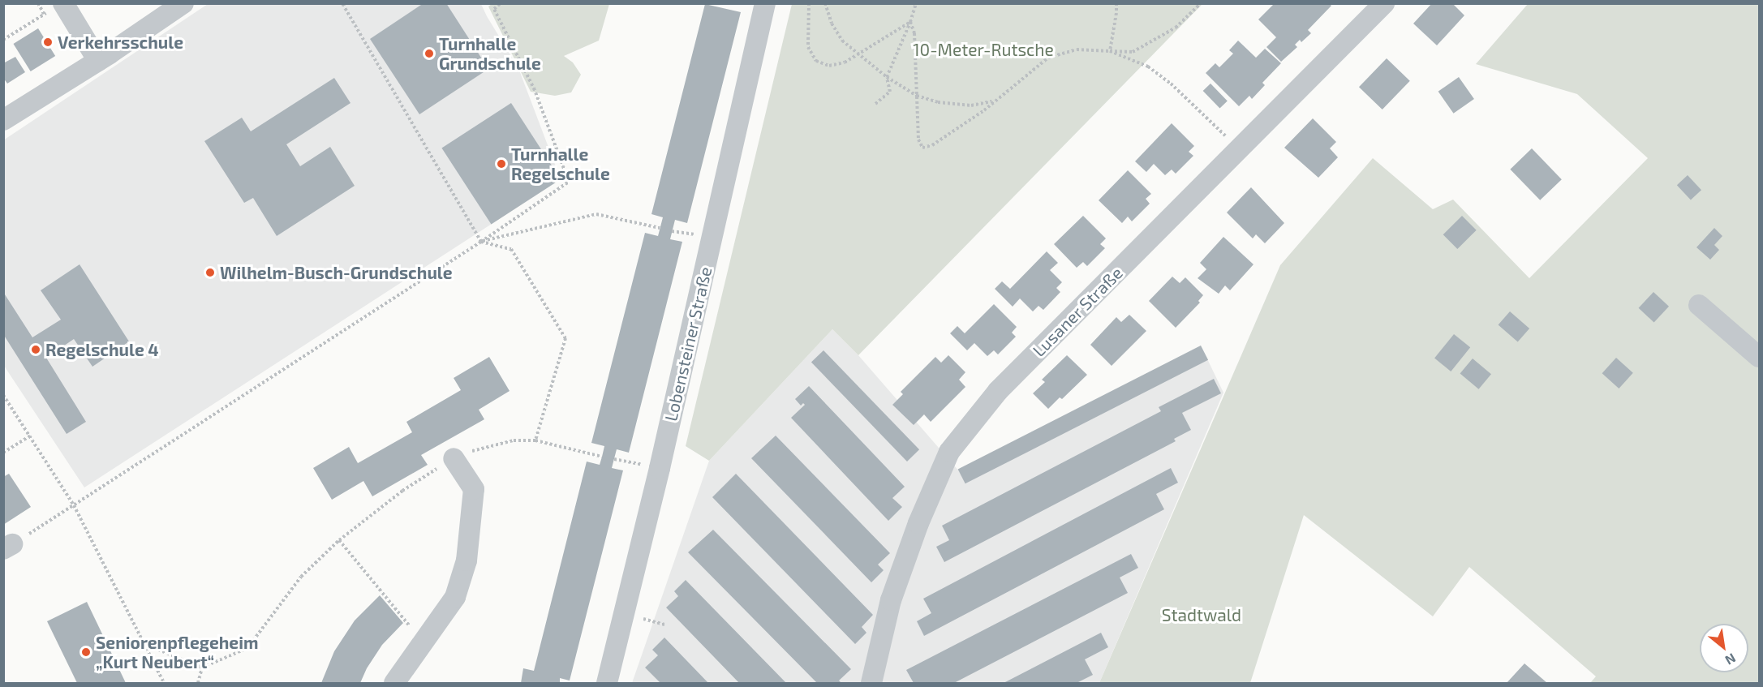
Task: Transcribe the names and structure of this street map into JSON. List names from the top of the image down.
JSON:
{
  "streets": {
    "street": ["Lusaner Straße", "Lobensteiner Straße"]
  },
  "parks": ["10-Meter-Rutsche", "Stadtwald"],
  "places": [
    "Verkehrsschule",
    "Turnhalle Grundschule",
    "Turnhalle Regelschule",
    "Wilhelm-Busch-Grundschule",
    "Regelschule 4",
    "Seniorenpflegeheim „Kurt Neubert“"
  ],
  "north": "bottom right"
}
